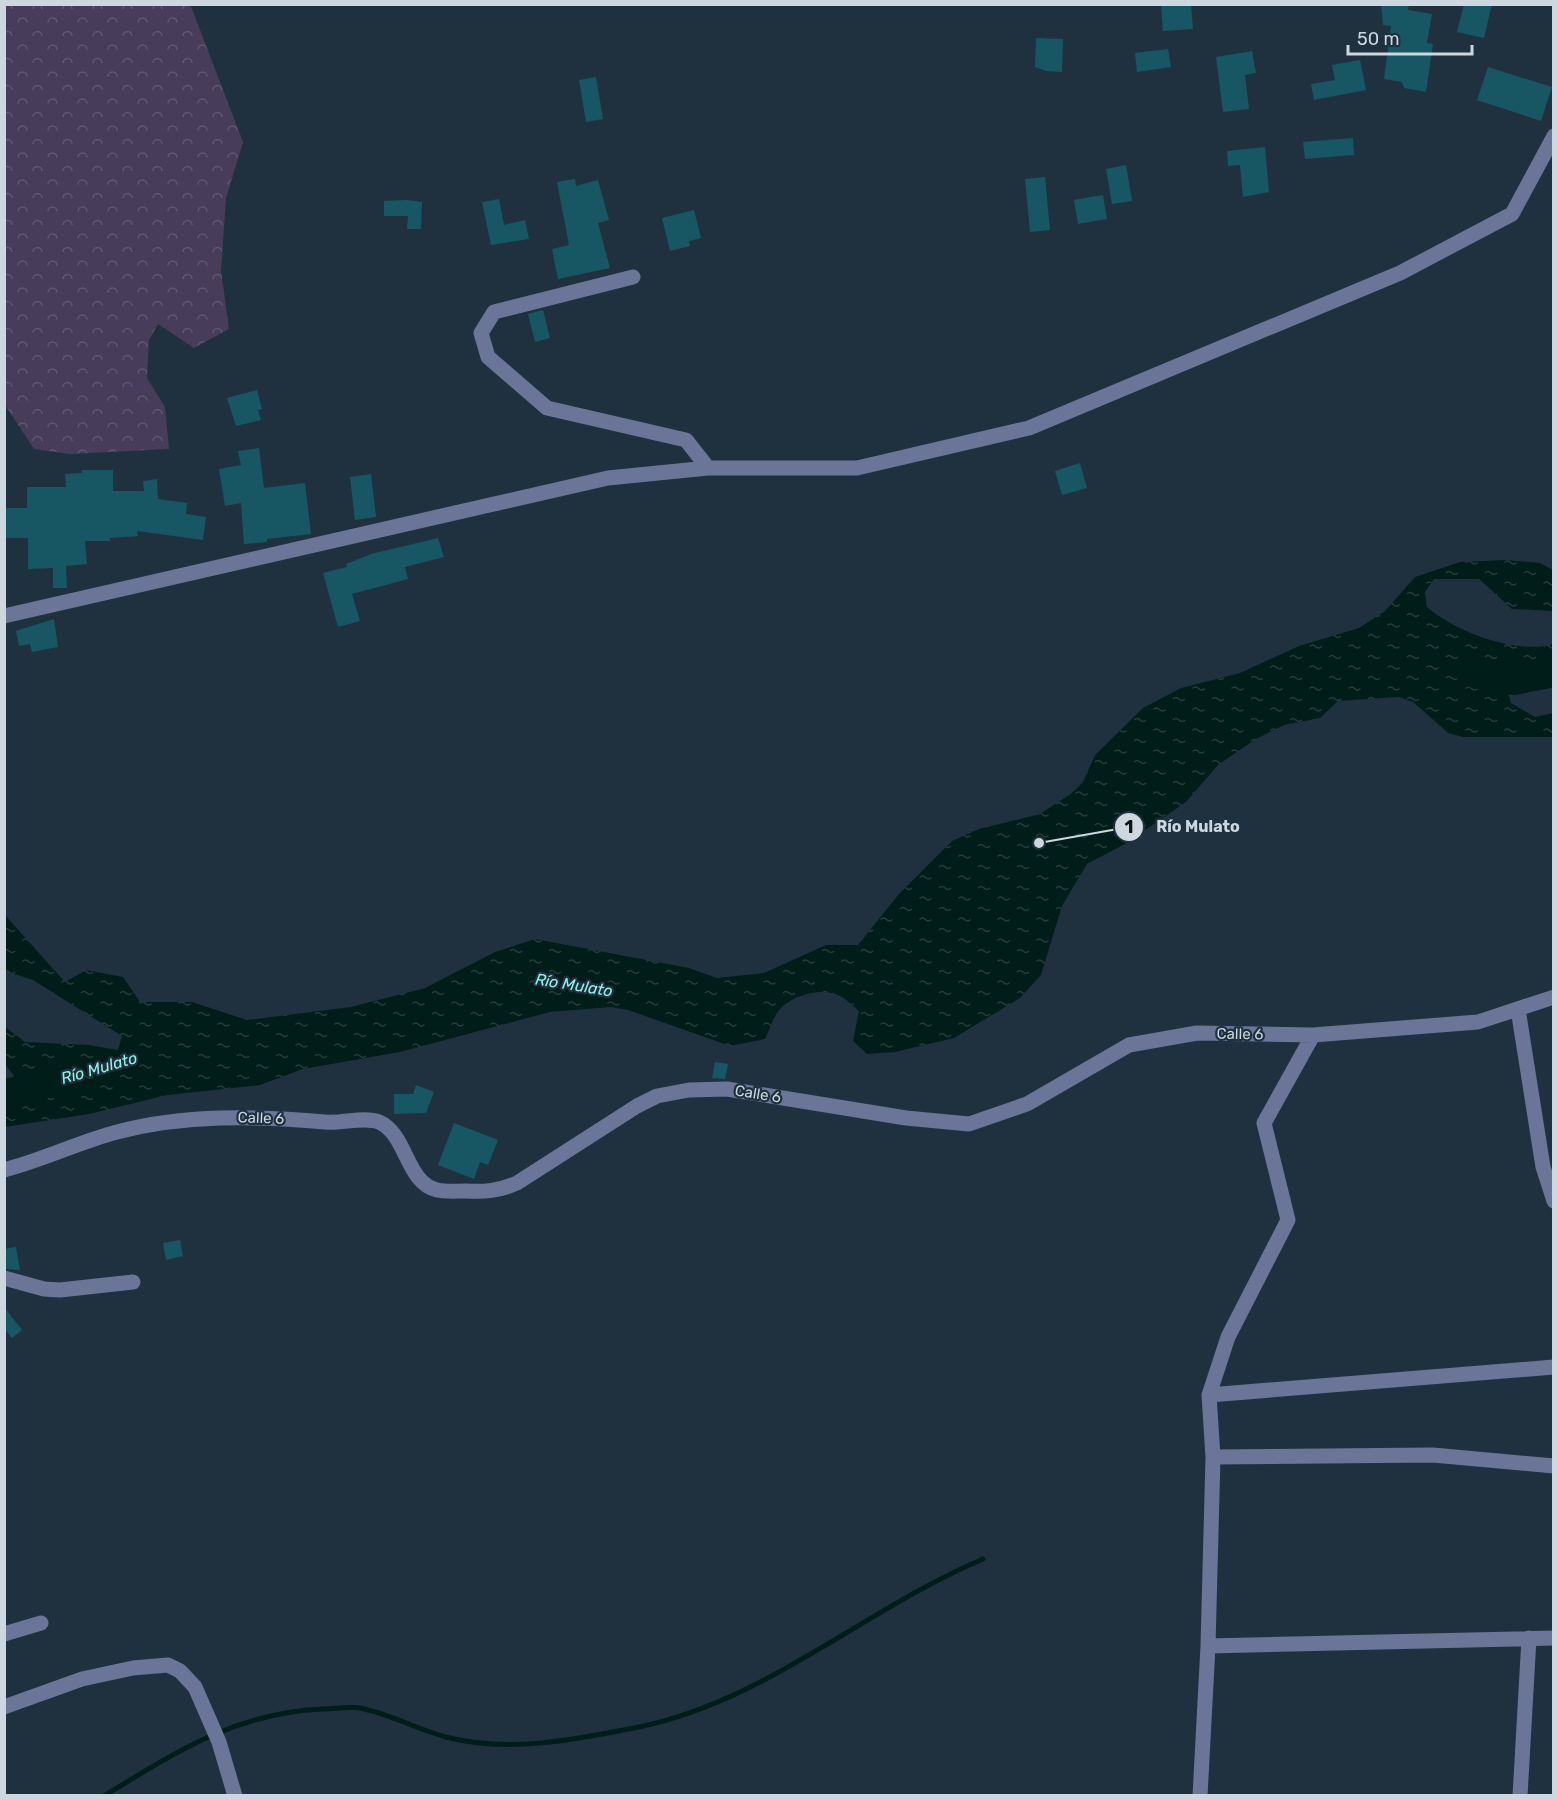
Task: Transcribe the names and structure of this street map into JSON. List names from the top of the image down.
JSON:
{
  "streets": {
    "street": ["Calle 6"]
  },
  "water": ["Río Mulato"],
  "places": ["Río Mulato"],
  "scale_bar": "50 m"
}
